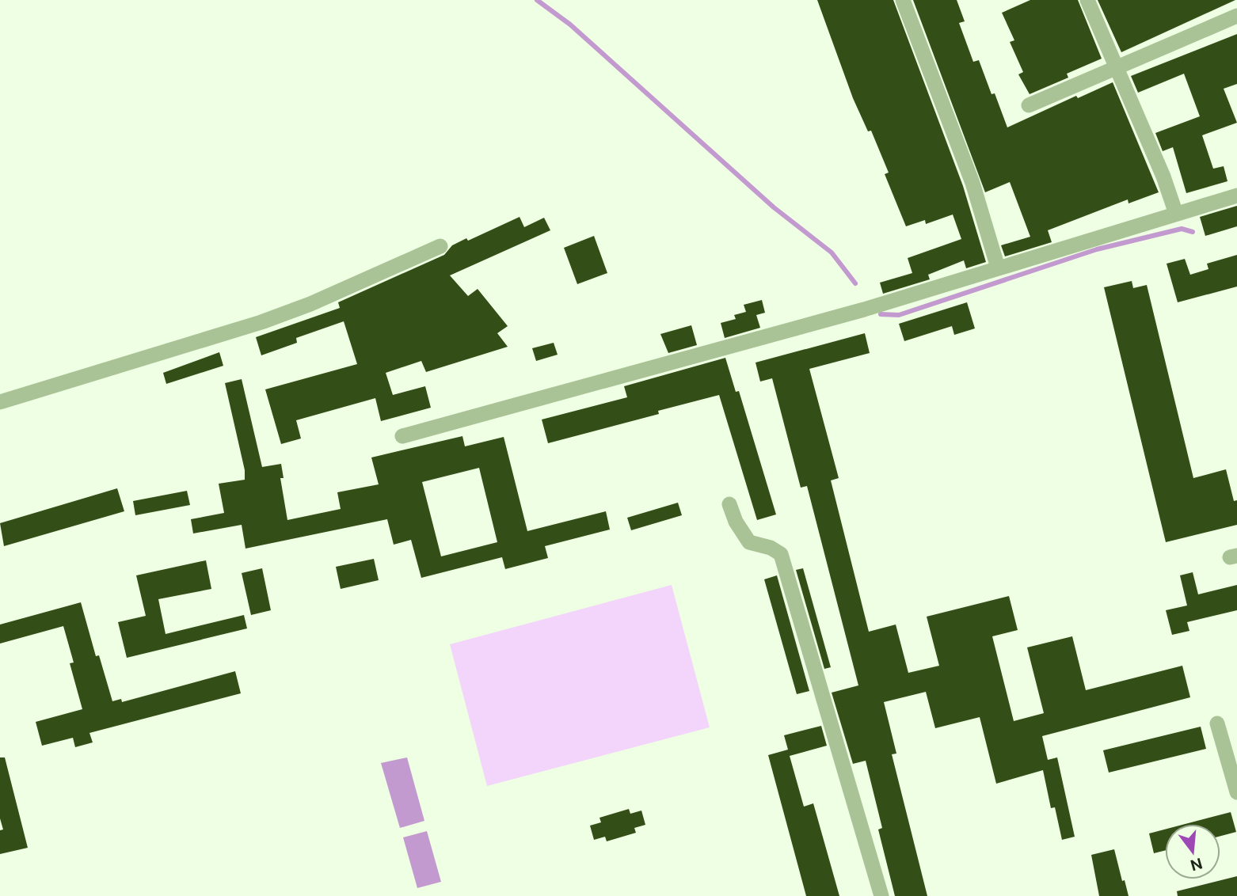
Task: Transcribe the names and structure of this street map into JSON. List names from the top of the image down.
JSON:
{
  "north": "bottom"
}
